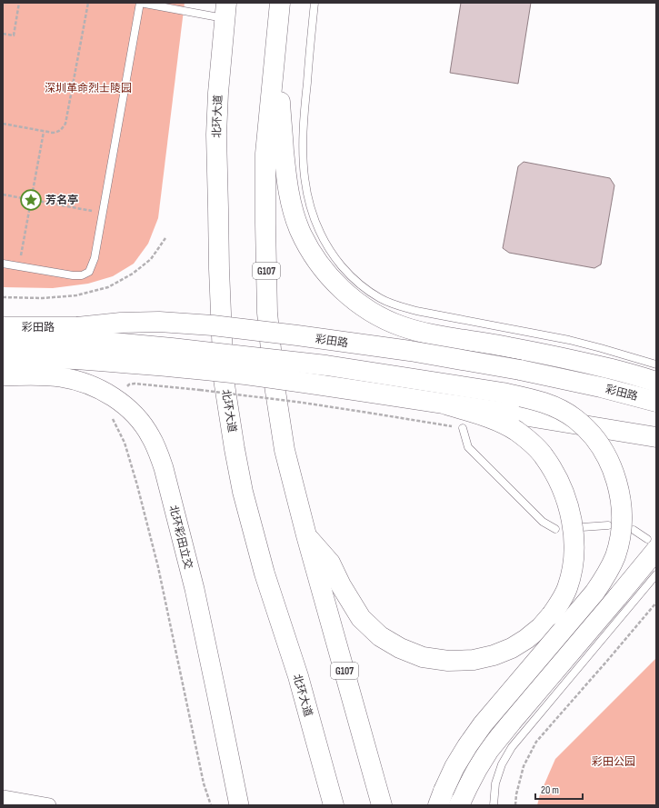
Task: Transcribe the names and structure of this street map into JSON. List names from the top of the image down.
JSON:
{
  "streets": {
    "main road": [
      "北环大道",
      "G107",
      "彩田路",
      "北环彩田立交"
    ]
  },
  "parks": ["深圳革命烈士陵园", "彩田公园"],
  "places": {
    "place": ["芳名亭"]
  },
  "scale_bar": "20 m"
}
